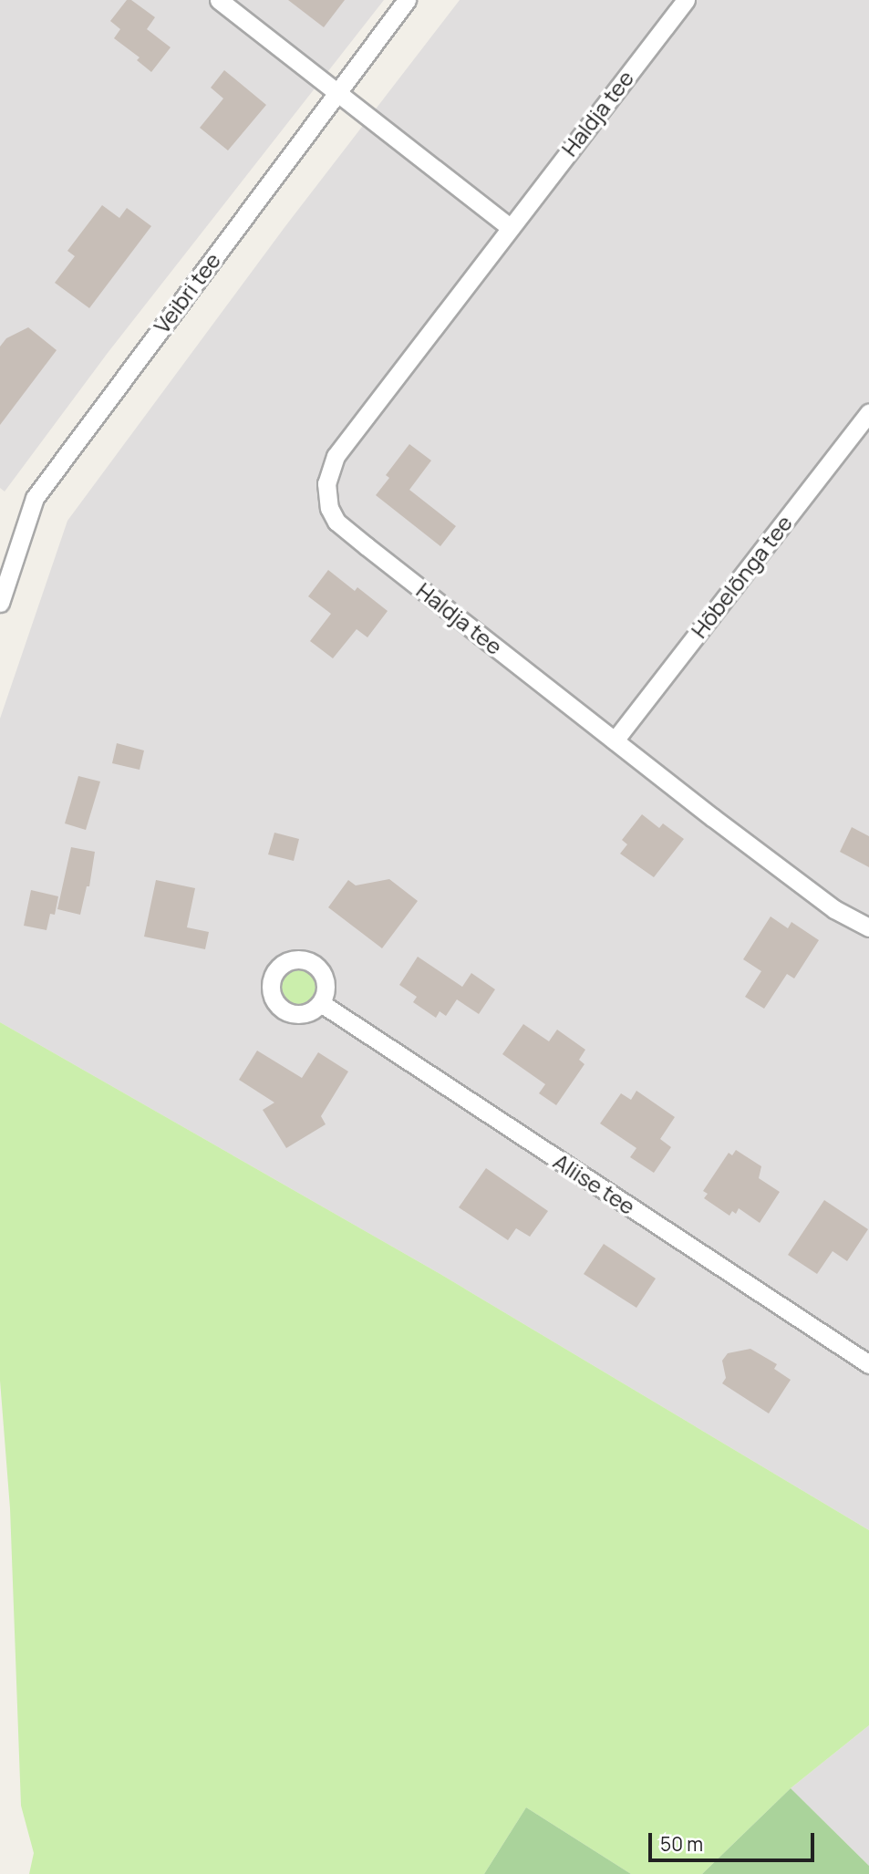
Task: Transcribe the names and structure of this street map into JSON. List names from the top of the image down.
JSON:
{
  "streets": {
    "street": [
      "Haldja tee",
      "Veibri tee",
      "Hõbelõnga tee",
      "Aliise tee"
    ]
  },
  "crossings": [
    ["Haldja tee", "Hõbelõnga tee"]
  ],
  "scale_bar": "50 m"
}
